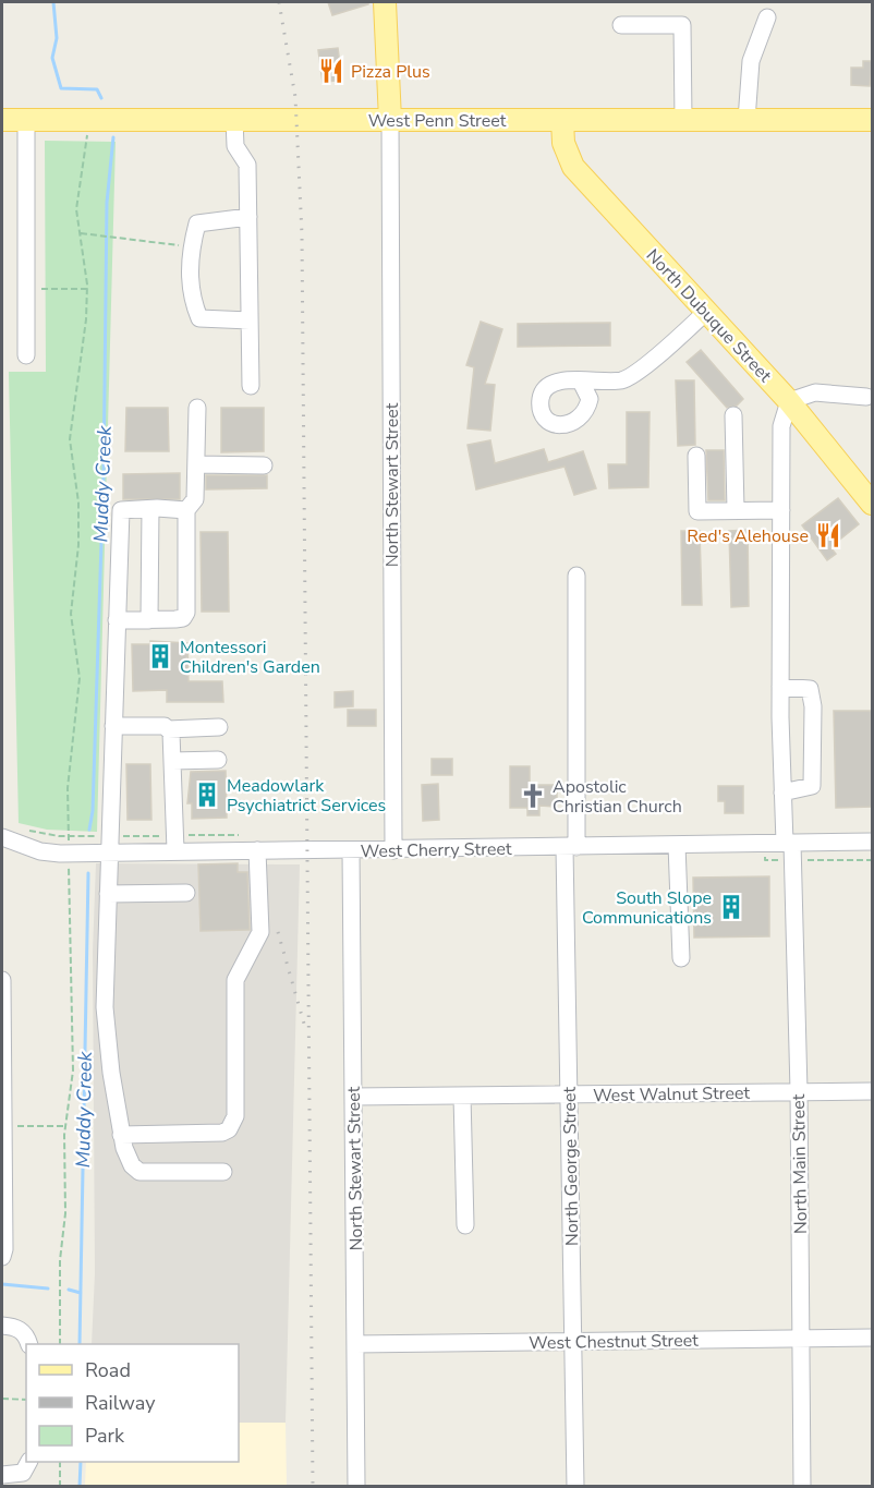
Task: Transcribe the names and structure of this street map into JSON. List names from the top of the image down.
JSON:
{
  "streets": {
    "main road": ["West Penn Street", "North Dubuque Street"],
    "street": [
      "North Stewart Street",
      "West Cherry Street",
      "West Walnut Street",
      "North Main Street",
      "North George Street",
      "West Chestnut Street"
    ]
  },
  "crossings": [
    ["West Penn Street", "North Dubuque Street"],
    ["West Penn Street", "North Stewart Street"],
    ["North Dubuque Street", "North Main Street"],
    ["North Stewart Street", "West Cherry Street"],
    ["North Stewart Street", "West Walnut Street"],
    ["North Stewart Street", "West Chestnut Street"],
    ["West Cherry Street", "North Main Street"],
    ["West Cherry Street", "North George Street"],
    ["West Walnut Street", "North Main Street"],
    ["West Walnut Street", "North George Street"],
    ["North Main Street", "West Chestnut Street"],
    ["North George Street", "West Chestnut Street"]
  ],
  "water": ["Muddy Creek"],
  "places": {
    "restaurant": ["Pizza Plus", "Red's Alehouse"],
    "building": ["Montessori Children's Garden", "Meadowlark Psychiatrict Services", "South Slope Communications"],
    "church": ["Apostolic Christian Church"]
  },
  "legend": ["Road", "Railway", "Park"]
}
